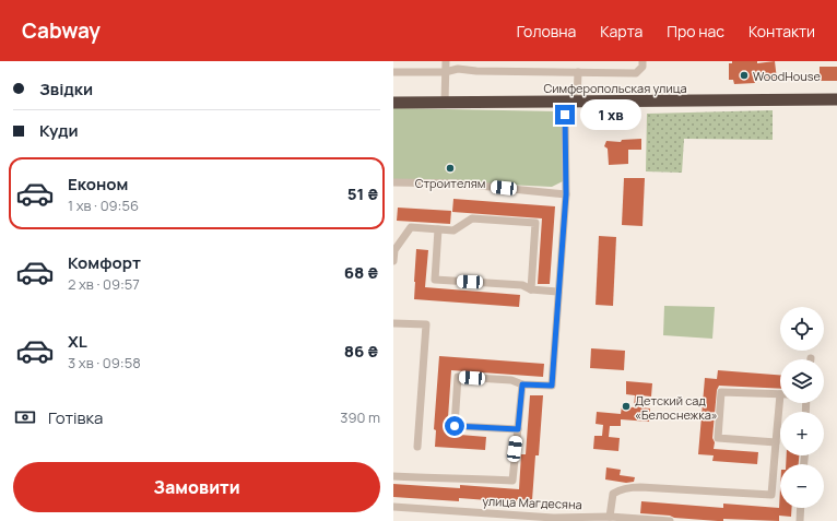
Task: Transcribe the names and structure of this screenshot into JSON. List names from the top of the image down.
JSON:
{
  "streets": {
    "highway": ["Симферопольская улица"],
    "street": ["улица Магдесяна"]
  },
  "places": ["WoodHouse", "Строителям", "Детский сад «Белоснежка»"],
  "page": {
    "header": "Cabway",
    "nav": [
      "Головна",
      "Карта",
      "Про нас",
      "Контакти"
    ],
    "banner": ["Звідки", "Куди"],
    "bubble": "1 хв",
    "list": [
      {
        "name": "Економ",
        "note": "1 хв · 09:56",
        "value": "51 ₴"
      },
      {
        "name": "Комфорт",
        "note": "2 хв · 09:57",
        "value": "68 ₴"
      },
      {
        "name": "XL",
        "note": "3 хв · 09:58",
        "value": "86 ₴"
      }
    ],
    "map_buttons": ["+", "−"],
    "pay": ["Готівка", "390 m"],
    "buttons": "Замовити"
  }
}
